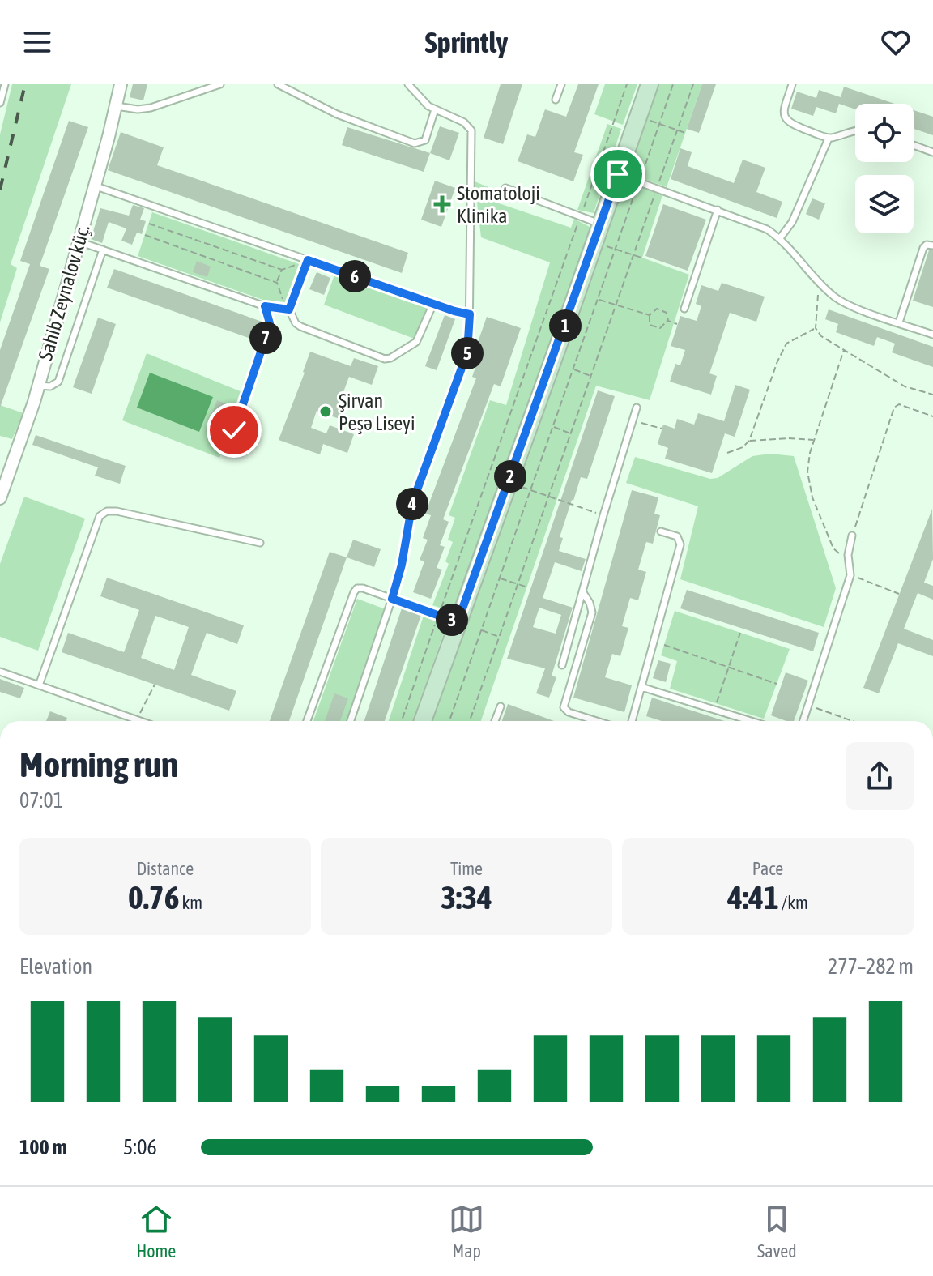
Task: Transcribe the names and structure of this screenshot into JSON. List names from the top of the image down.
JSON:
{
  "streets": {
    "street": ["Sahib Zeynalov küç."]
  },
  "places": {
    "health": ["Stomatoloji Klinika"],
    "other": ["Şirvan Peşə Liseyi"]
  },
  "page": {
    "header": "Sprintly",
    "pins": [
      "6",
      "1",
      "7",
      "5",
      "2",
      "4",
      "3"
    ],
    "heading": ["Morning run", "07:01"],
    "stats": [
      ["Distance", "0.76 km"],
      ["Time", "3:34"],
      ["Pace", "4:41 /km"]
    ],
    "chart": ["Elevation", "277–282 m"],
    "list": [
      {
        "name": "100 m",
        "note": "5:06"
      }
    ],
    "tabs": ["Home", "Map", "Saved"]
  }
}
